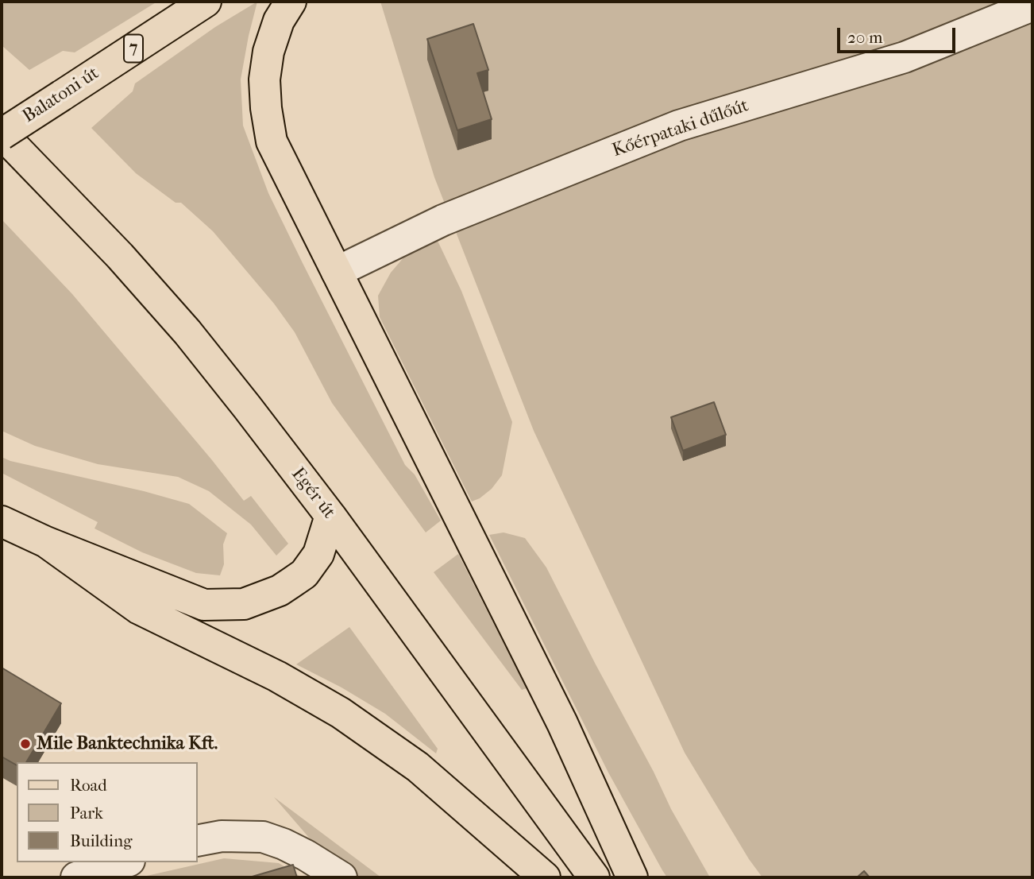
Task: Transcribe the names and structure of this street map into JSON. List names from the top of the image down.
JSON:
{
  "streets": {
    "main road": ["7", "Balatoni út", "Egér út"],
    "street": ["Kőérpataki dűlőút"]
  },
  "crossings": [
    ["Balatoni út", "Egér út"]
  ],
  "places": ["Mile Banktechnika Kft."],
  "legend": ["Road", "Park", "Building"],
  "scale_bar": "20 m"
}
